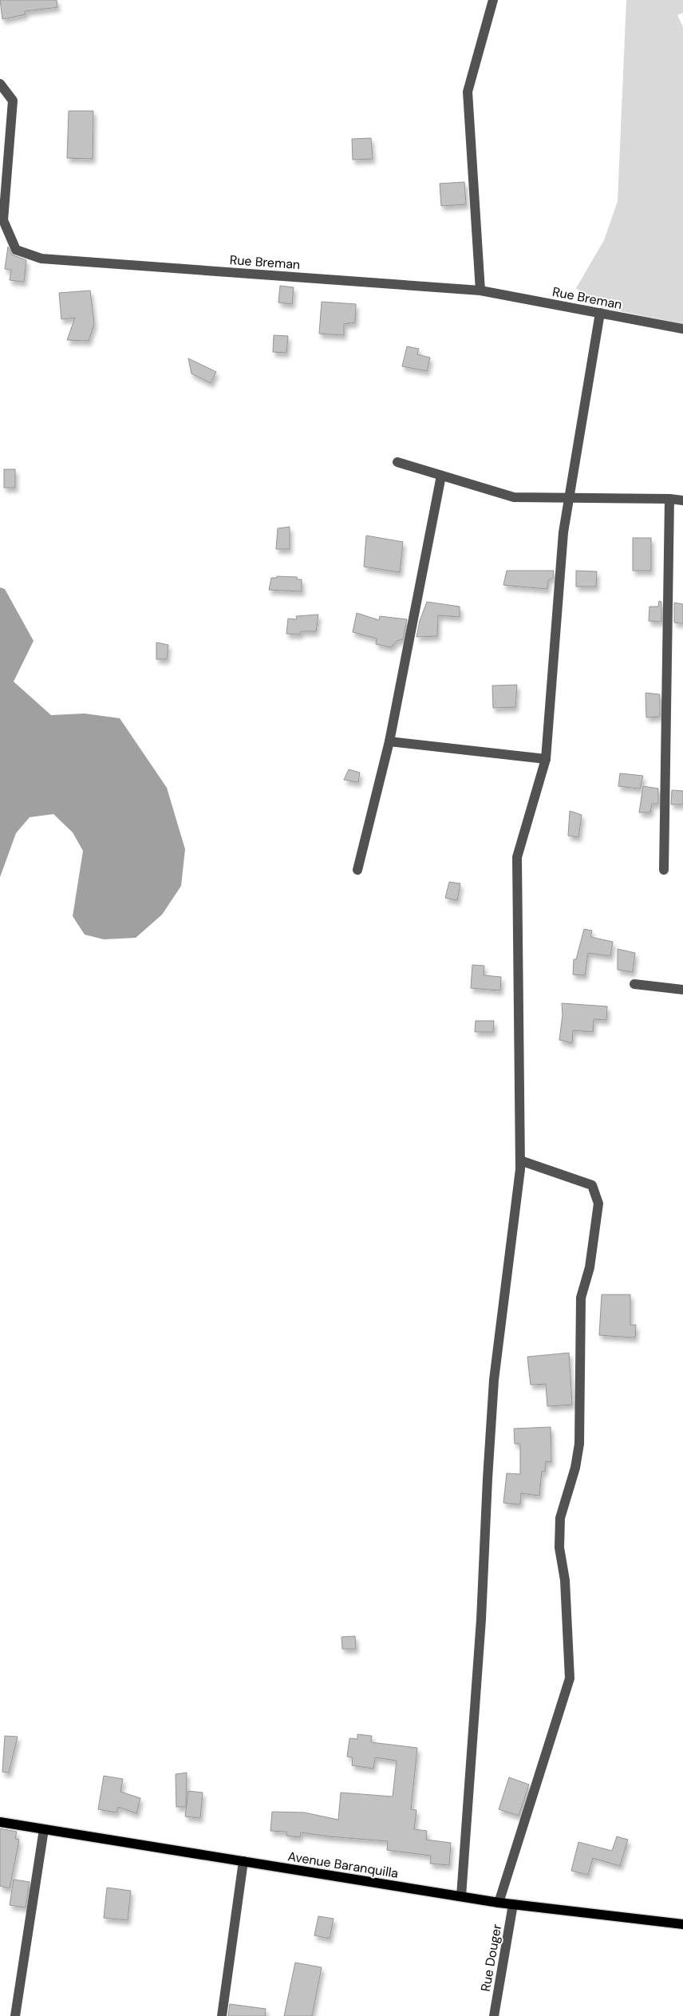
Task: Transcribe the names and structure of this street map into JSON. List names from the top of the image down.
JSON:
{
  "streets": {
    "main road": ["Avenue Baranquilla"],
    "street": ["Rue Breman", "Rue Douger"]
  },
  "crossings": [
    ["Avenue Baranquilla", "Rue Douger"]
  ]
}
